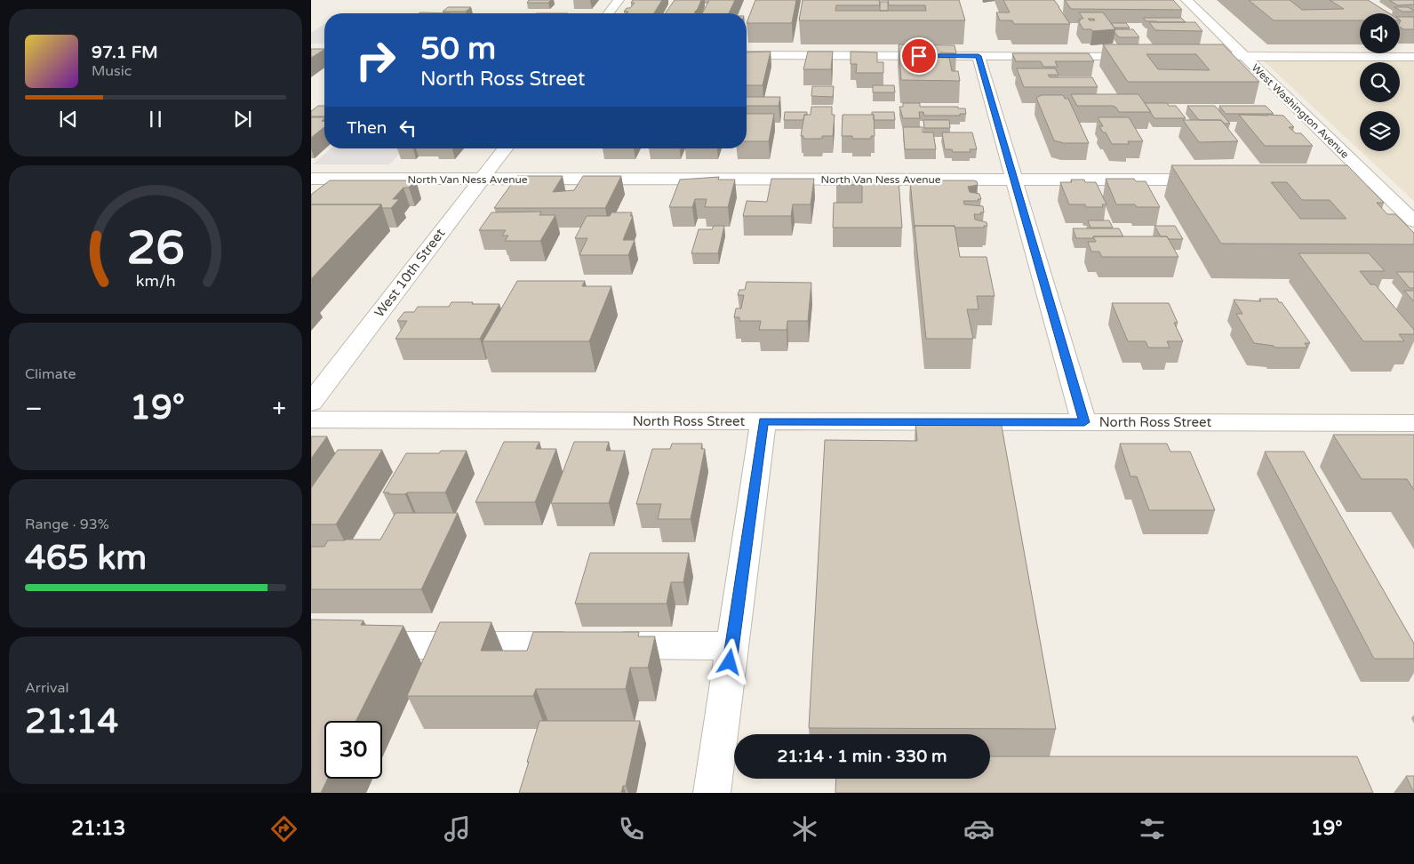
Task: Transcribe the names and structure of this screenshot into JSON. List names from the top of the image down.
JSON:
{
  "streets": {
    "street": [
      "West Washington Avenue",
      "North Van Ness Avenue",
      "West 10th Street",
      "North Ross Street"
    ]
  },
  "crossings": [
    ["North Van Ness Avenue", "West 10th Street"]
  ],
  "page": {
    "turn": ["50 m", "North Ross Street"],
    "song": ["97.1 FM", "Music"],
    "then": "Then",
    "tile": [
      "Climate",
      ["Range · 93%", "465 km"],
      ["Arrival", "21:14"]
    ],
    "heat": ["−", "19°", "+"],
    "limit": "30",
    "trip": "21:14 · 1 min · 330 m",
    "tabs": ["21:13", "19°"],
    "gauge": ["26", "km/h"]
  }
}
